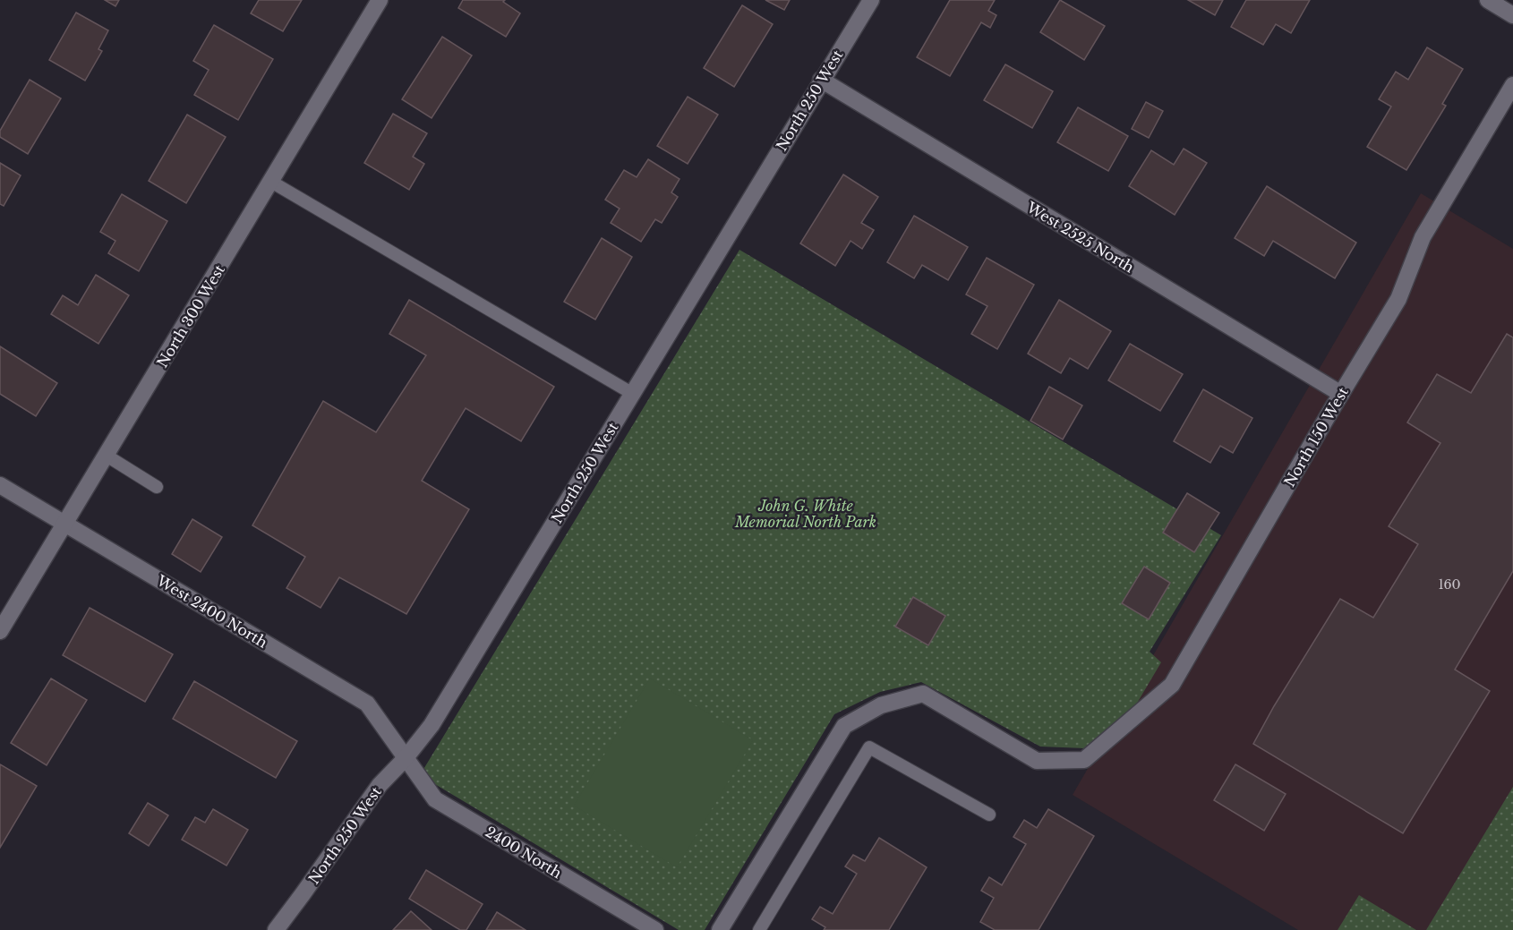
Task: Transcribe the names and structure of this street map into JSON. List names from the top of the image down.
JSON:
{
  "streets": {
    "street": [
      "North 250 West",
      "West 2525 North",
      "North 300 West",
      "North 150 West",
      "West 2400 North",
      "2400 North"
    ]
  },
  "crossings": [
    ["North 250 West", "West 2525 North"],
    ["North 250 West", "West 2400 North"],
    ["North 250 West", "2400 North"],
    ["West 2525 North", "North 150 West"],
    ["North 300 West", "West 2400 North"],
    ["West 2400 North", "2400 North"]
  ],
  "parks": ["John G. White Memorial North Park"],
  "house_numbers": ["160"]
}
